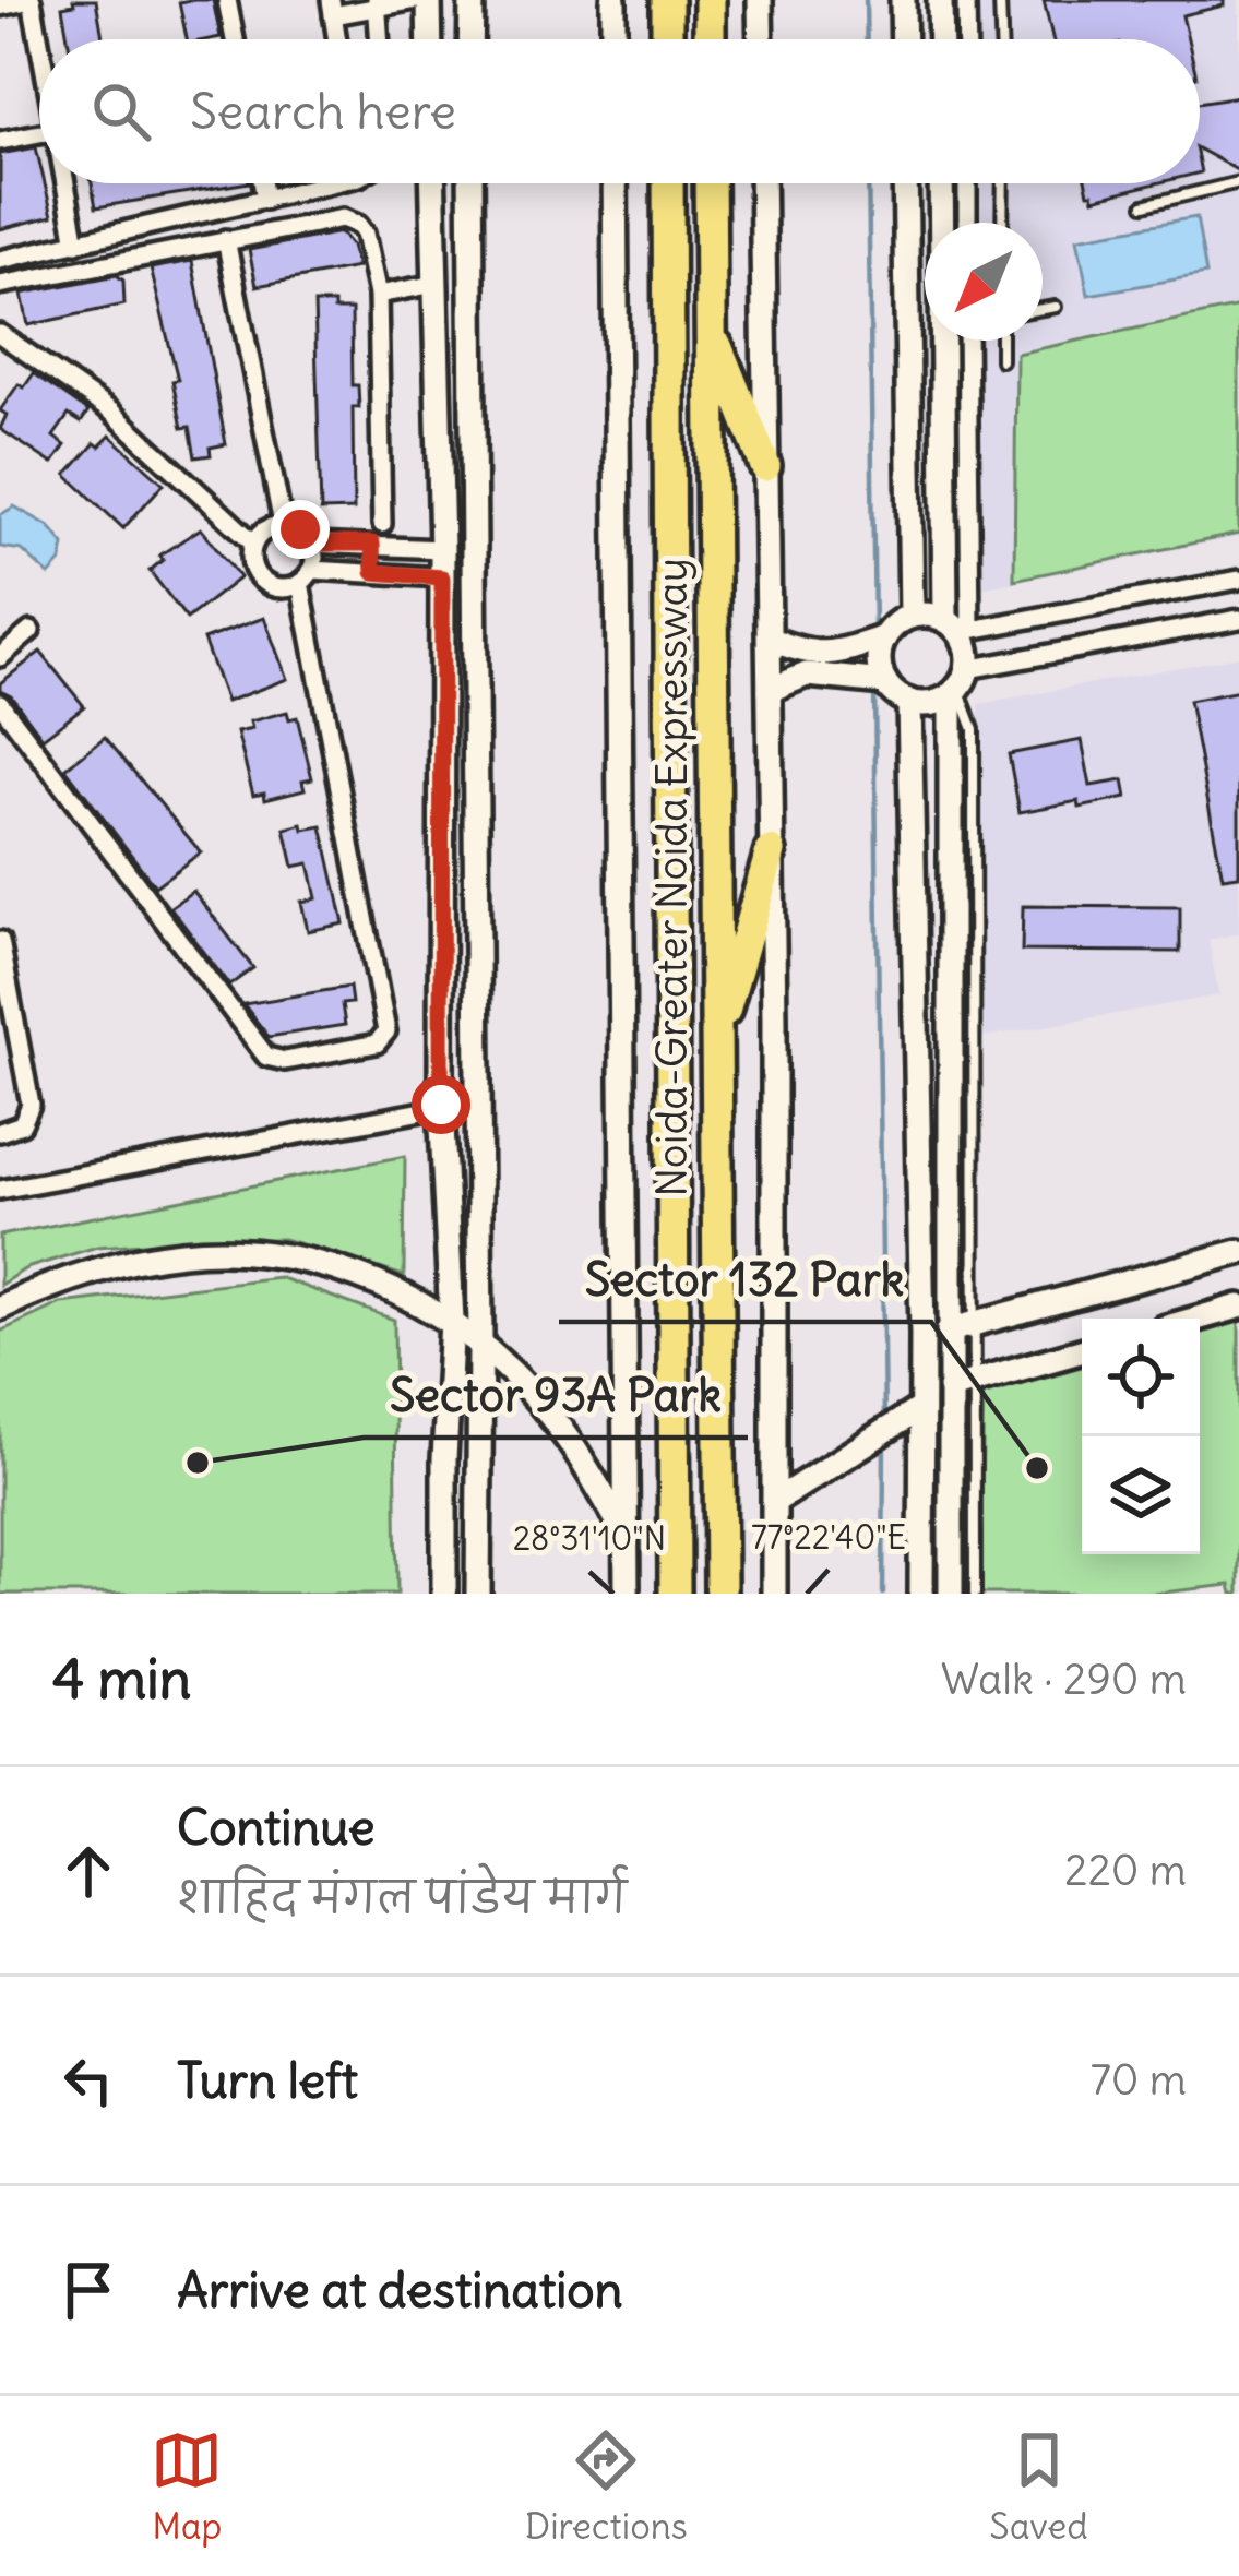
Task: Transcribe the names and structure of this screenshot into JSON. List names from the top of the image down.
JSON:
{
  "streets": {
    "highway": ["Noida-Greater Noida Expressway"]
  },
  "places": ["Sector 93A Park", "Sector 132 Park"],
  "north": "bottom left",
  "page": {
    "search": "Search here",
    "heading": ["4 min", "Walk · 290 m"],
    "list": [
      ["Continue", "शाहिद मंगल पांडेय मार्ग", "220 m"],
      ["Turn left", "70 m"],
      "Arrive at destination"
    ],
    "nav": ["Map", "Directions", "Saved"]
  },
  "coordinates": ["77°22'40\"E", "28°31'10\"N"]
}
